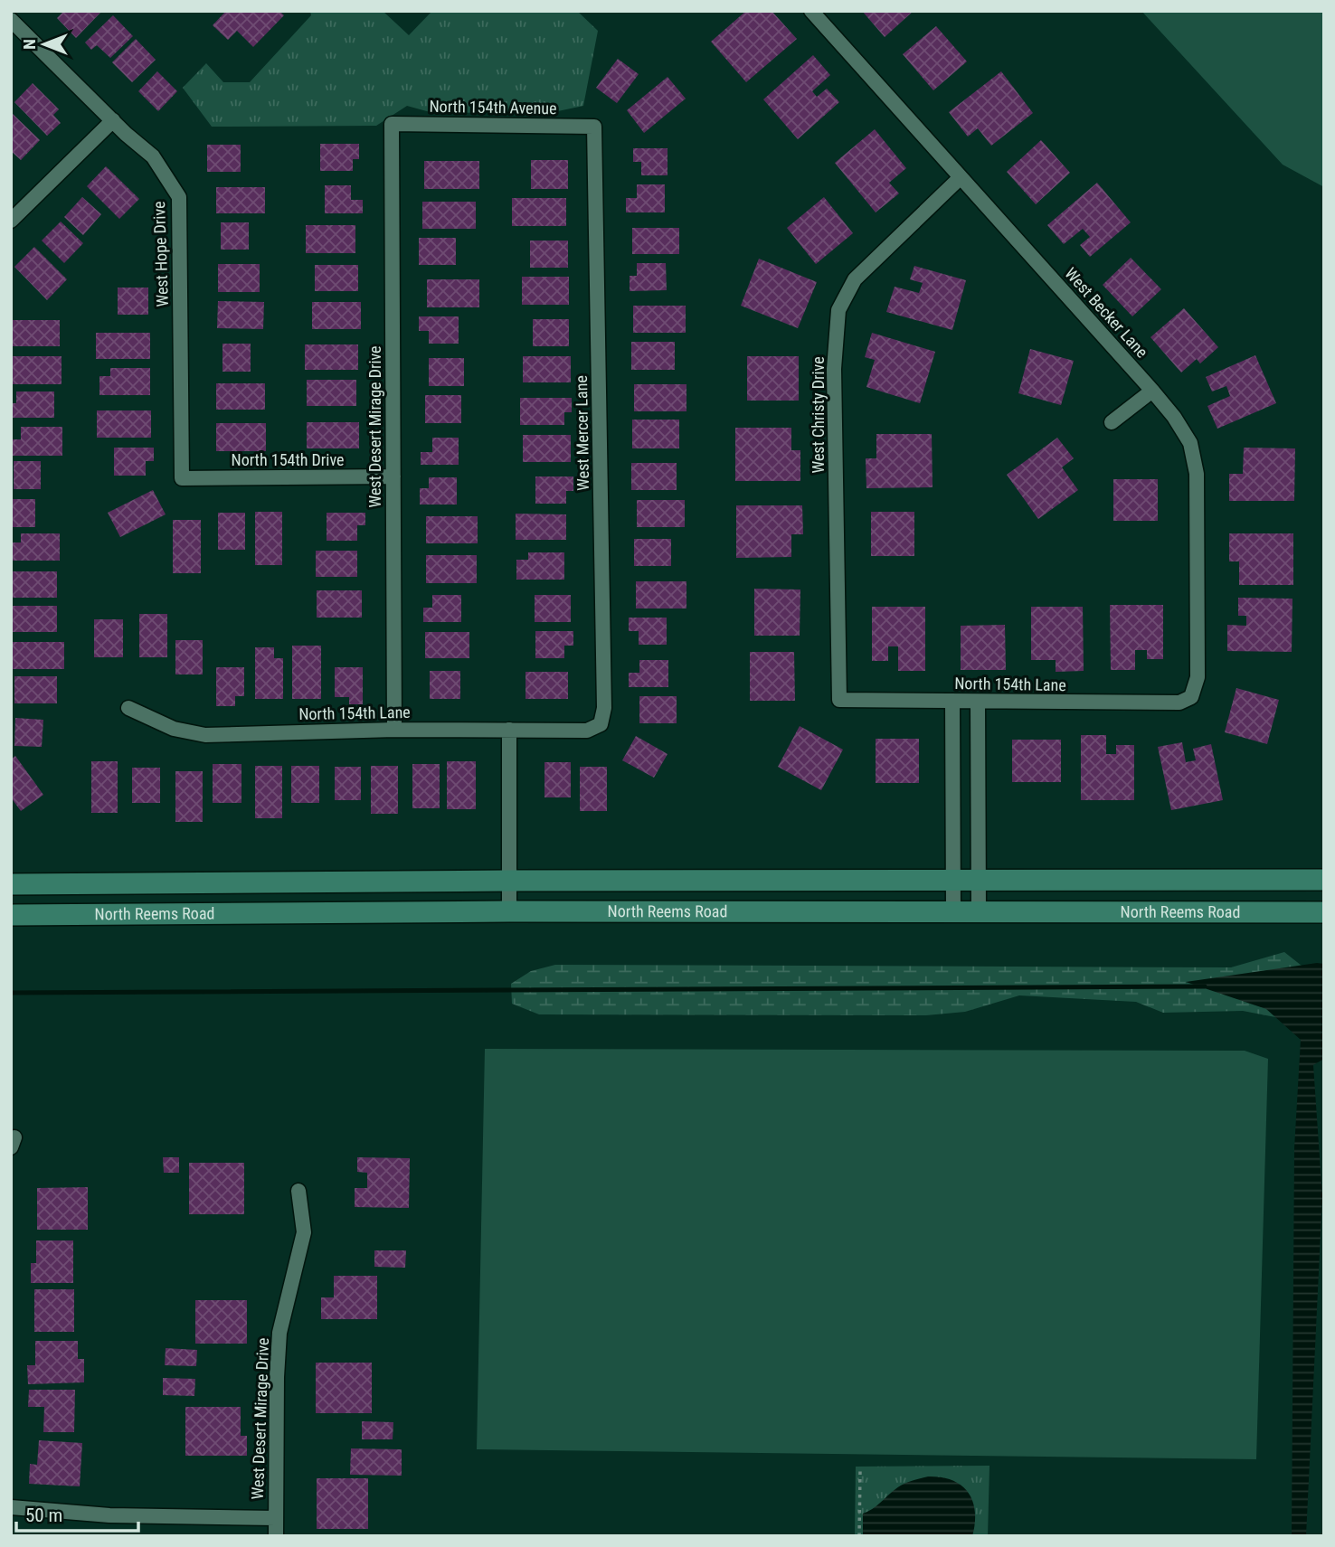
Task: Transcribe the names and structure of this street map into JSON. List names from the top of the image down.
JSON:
{
  "streets": {
    "main road": ["North Reems Road"],
    "street": [
      "North 154th Avenue",
      "West Hope Drive",
      "West Becker Lane",
      "West Christy Drive",
      "West Desert Mirage Drive",
      "West Mercer Lane",
      "North 154th Drive",
      "North 154th Lane"
    ]
  },
  "crossings": [
    ["North 154th Avenue", "West Desert Mirage Drive"],
    ["North 154th Avenue", "West Mercer Lane"],
    ["West Hope Drive", "North 154th Drive"],
    ["West Becker Lane", "West Christy Drive"],
    ["West Becker Lane", "North 154th Lane"],
    ["West Christy Drive", "North 154th Lane"],
    ["West Desert Mirage Drive", "North 154th Drive"],
    ["West Desert Mirage Drive", "North 154th Lane"],
    ["West Mercer Lane", "North 154th Lane"]
  ],
  "scale_bar": "50 m",
  "north": "left"
}
